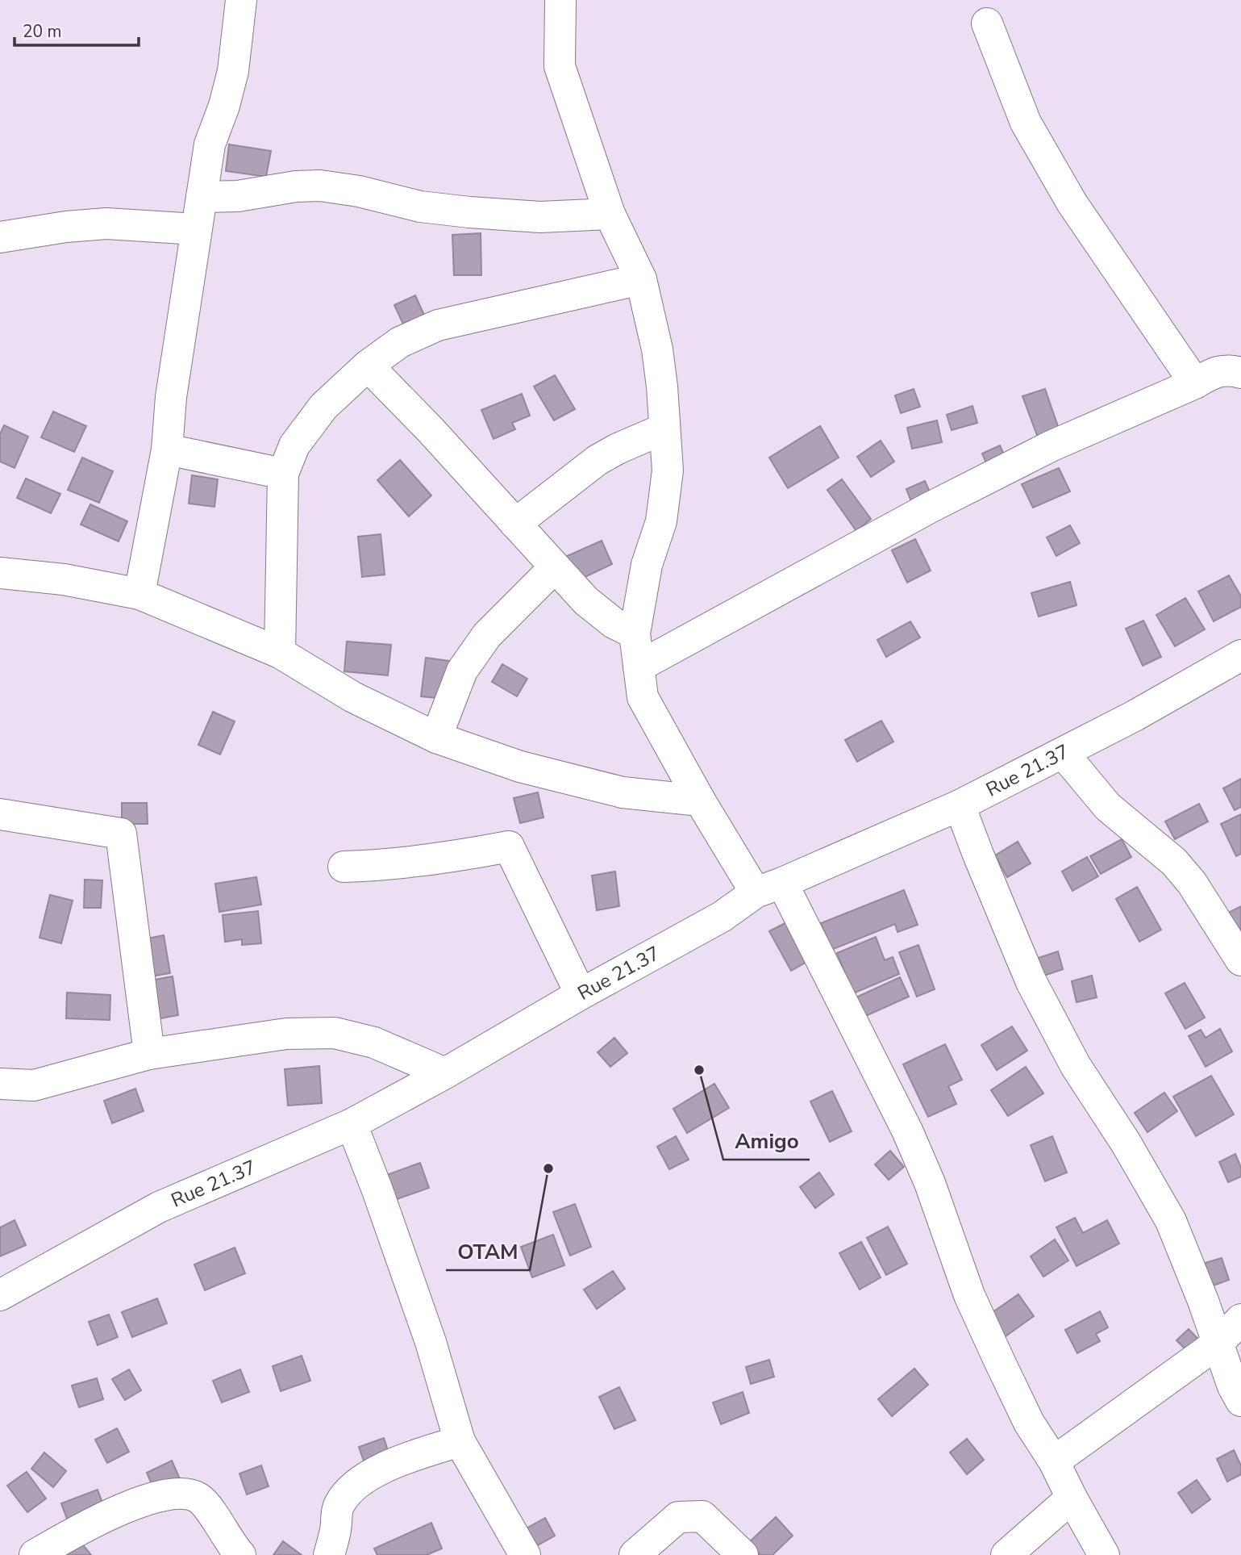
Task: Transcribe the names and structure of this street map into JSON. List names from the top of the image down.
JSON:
{
  "streets": {
    "street": ["Rue 21.37"]
  },
  "places": ["Amigo", "OTAM"],
  "scale_bar": "20 m"
}
